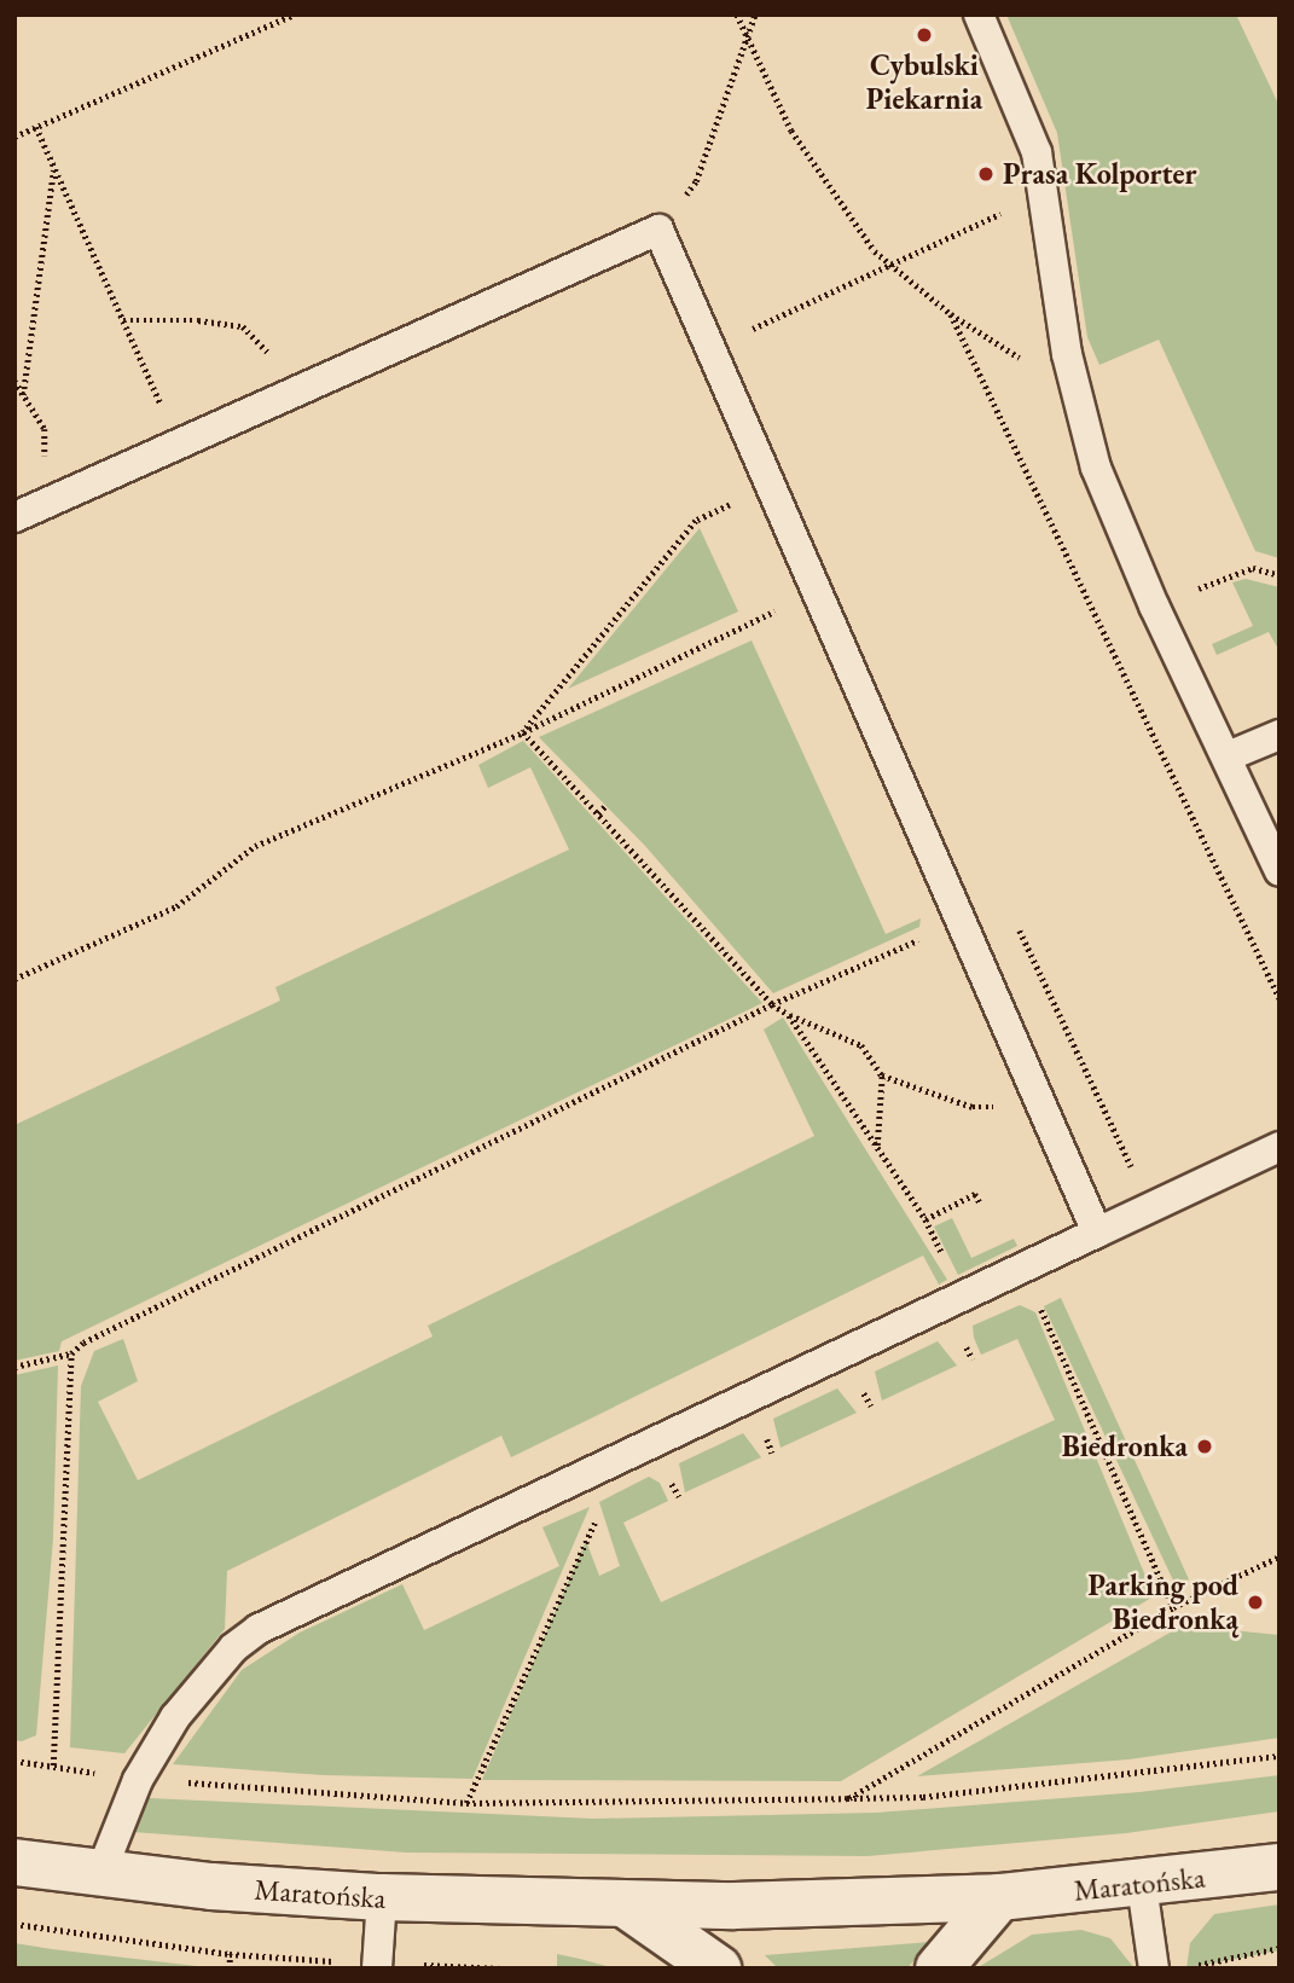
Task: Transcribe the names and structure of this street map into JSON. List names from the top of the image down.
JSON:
{
  "streets": {
    "street": ["Maratońska"]
  },
  "places": [
    "Cybulski Piekarnia",
    "Prasa Kolporter",
    "Biedronka",
    "Parking pod Biedronką"
  ]
}
